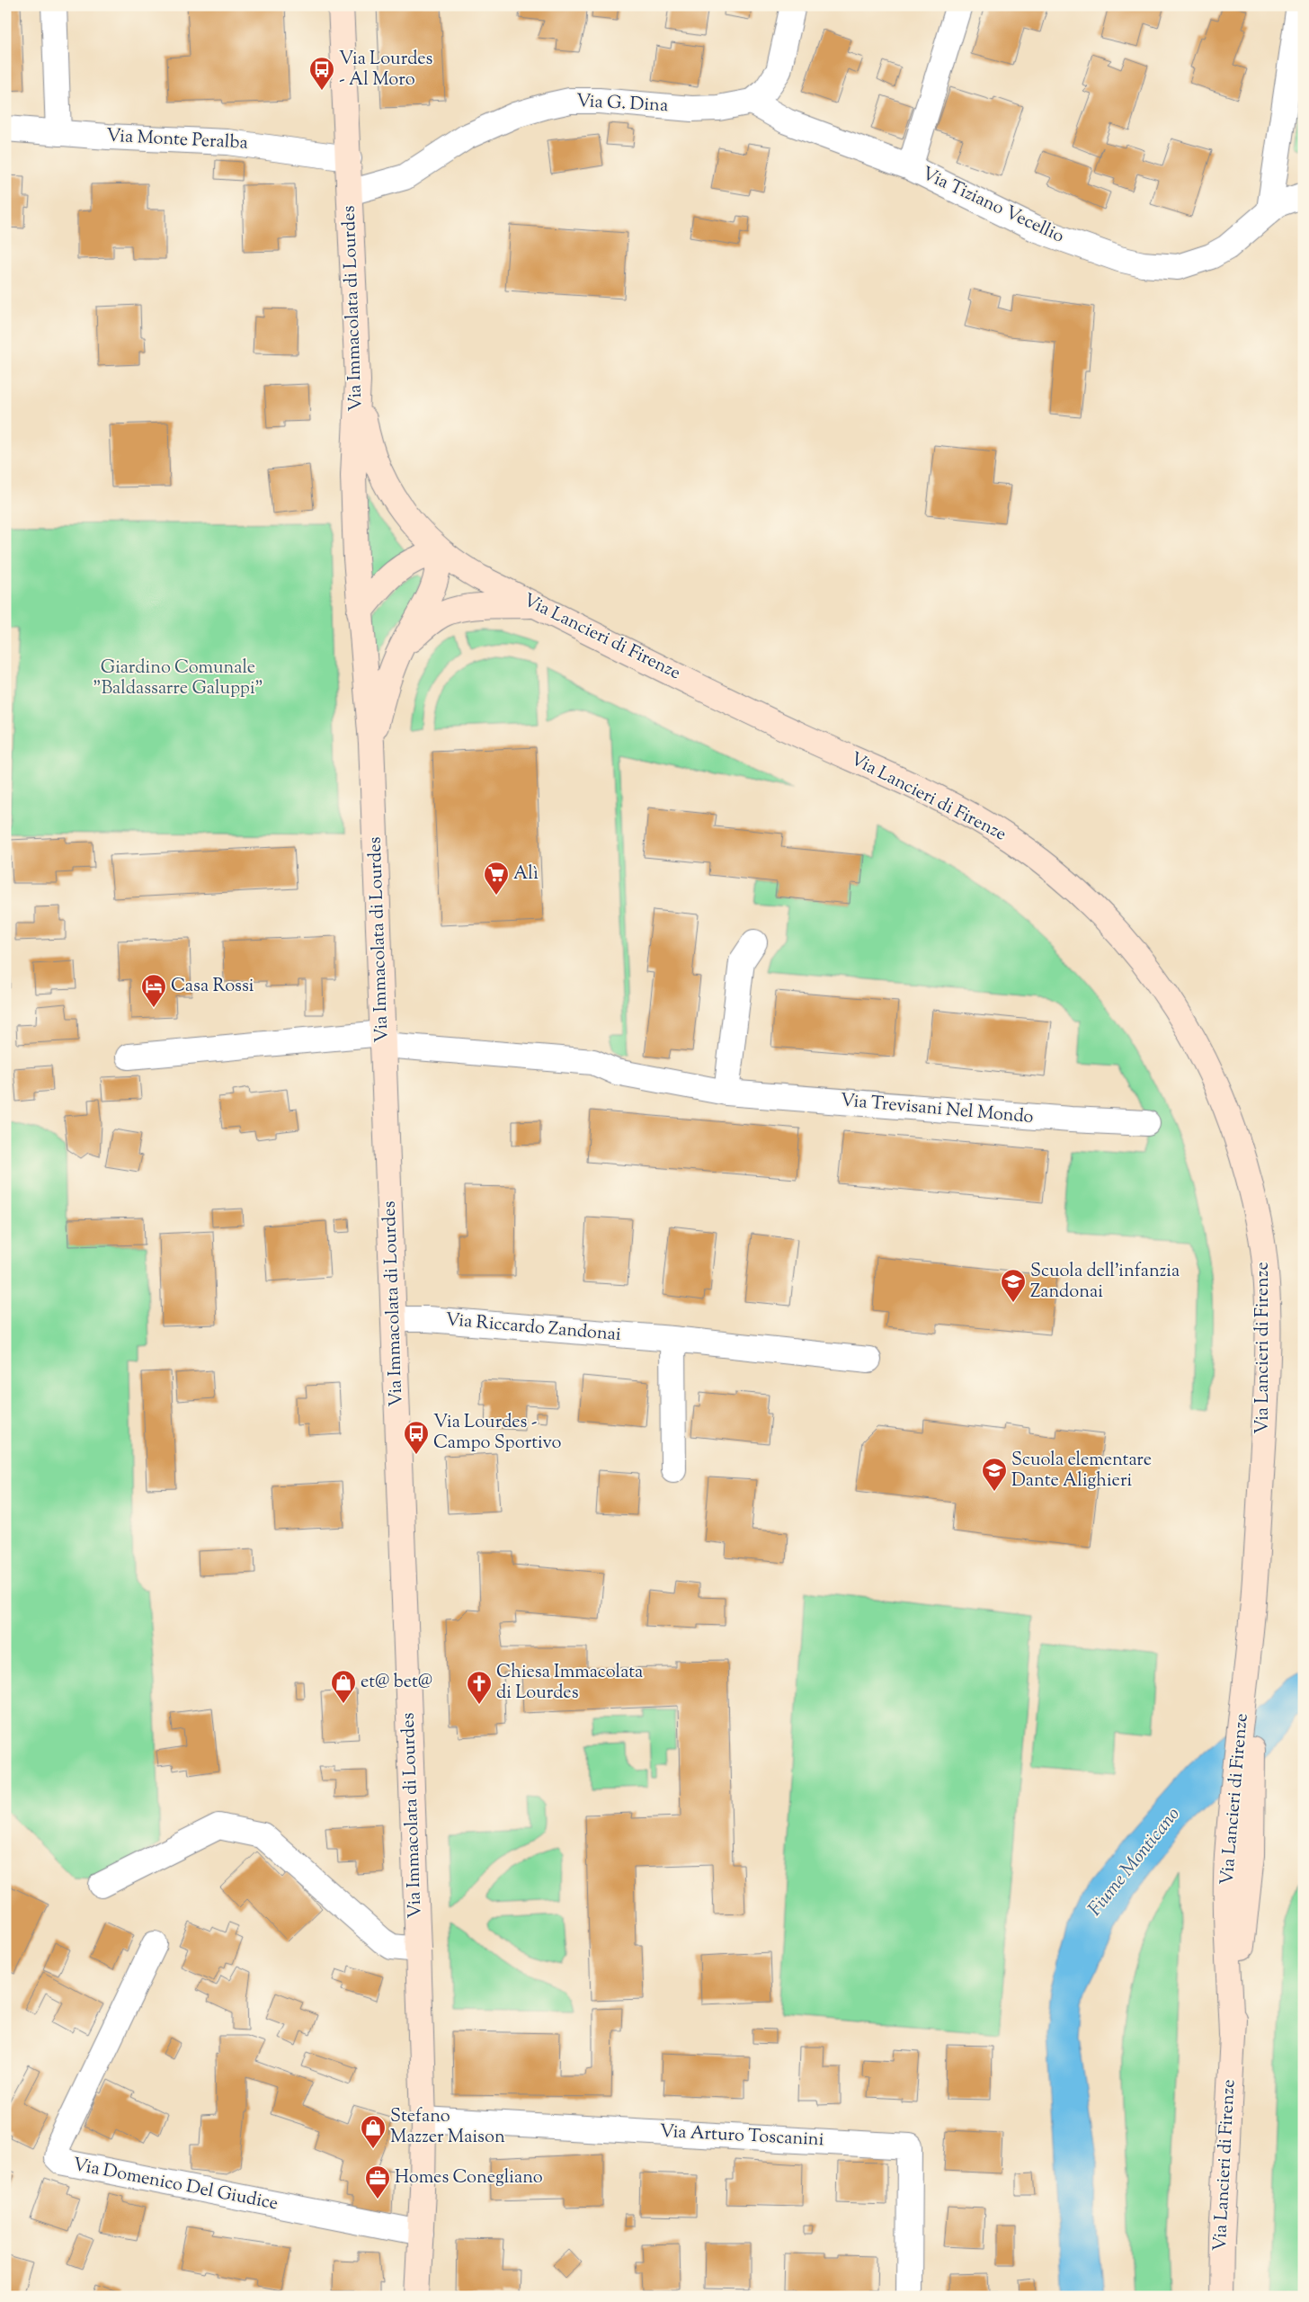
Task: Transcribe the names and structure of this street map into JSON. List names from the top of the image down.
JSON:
{
  "streets": {
    "main road": ["Via Immacolata di Lourdes", "Via Lancieri di Firenze"],
    "street": [
      "Via G. Dina",
      "Via Monte Peralba",
      "Via Tiziano Vecellio",
      "Via Trevisani Nel Mondo",
      "Via Riccardo Zandonai",
      "Via Arturo Toscanini",
      "Via Domenico Del Giudice"
    ]
  },
  "crossings": [
    ["Via G. Dina", "Via Tiziano Vecellio"],
    ["Via G. Dina", "Via Immacolata di Lourdes"],
    ["Via Monte Peralba", "Via Immacolata di Lourdes"],
    ["Via Immacolata di Lourdes", "Via Lancieri di Firenze"],
    ["Via Immacolata di Lourdes", "Via Trevisani Nel Mondo"],
    ["Via Immacolata di Lourdes", "Via Riccardo Zandonai"],
    ["Via Immacolata di Lourdes", "Via Arturo Toscanini"],
    ["Via Immacolata di Lourdes", "Via Domenico Del Giudice"]
  ],
  "water": ["Fiume Monticano"],
  "parks": ["Giardino Comunale \"Baldassarre Galuppi\""],
  "places": {
    "bus stop": ["Via Lourdes - Al Moro", "Via Lourdes - Campo Sportivo"],
    "supermarket": ["Alì"],
    "hotel": ["Casa Rossi"],
    "school or university": ["Scuola dell'infanzia Zandonai", "Scuola elementare Dante Alighieri"],
    "shop": ["et@ bet@", "Stefano Mazzer Maison"],
    "church": ["Chiesa Immacolata di Lourdes"],
    "office": ["Homes Conegliano"]
  }
}
